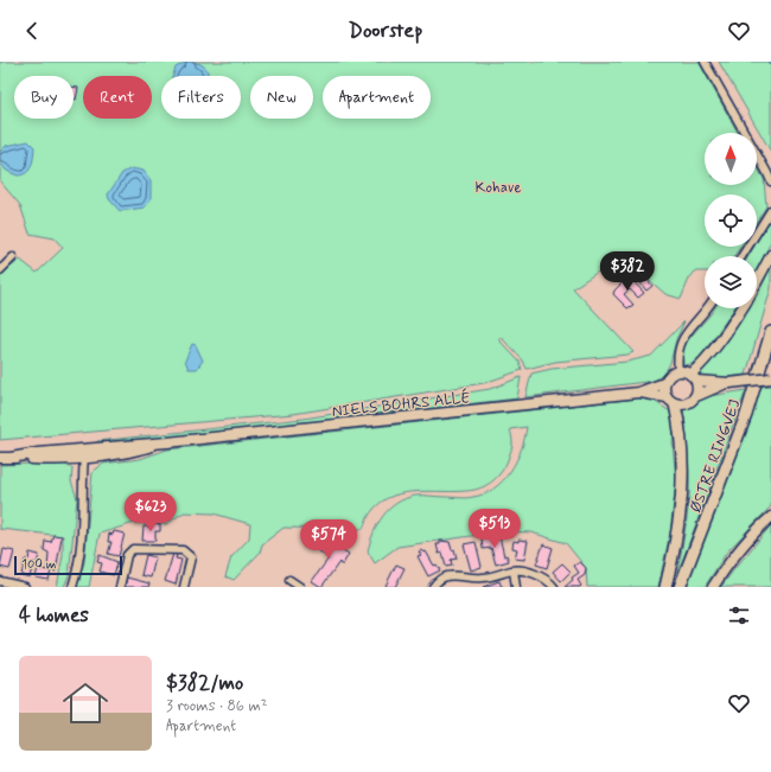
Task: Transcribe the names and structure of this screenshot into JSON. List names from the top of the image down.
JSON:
{
  "streets": {
    "main road": ["ØSTRE RINGVEJ"],
    "street": ["NIELS BOHRS ALLÉ"]
  },
  "parks": ["Kohave"],
  "scale_bar": "100 m",
  "north": "top",
  "page": {
    "header": "Doorstep",
    "chip": [
      "Buy",
      "Rent",
      "Filters",
      "New",
      "Apartment"
    ],
    "price": [
      "$382",
      "$623",
      "$513",
      "$574"
    ],
    "scale": "100 m",
    "heading": "4 homes",
    "list": [
      {
        "name": "$382/mo",
        "note": "3 rooms · 86 m² · Apartment"
      }
    ]
  }
}
